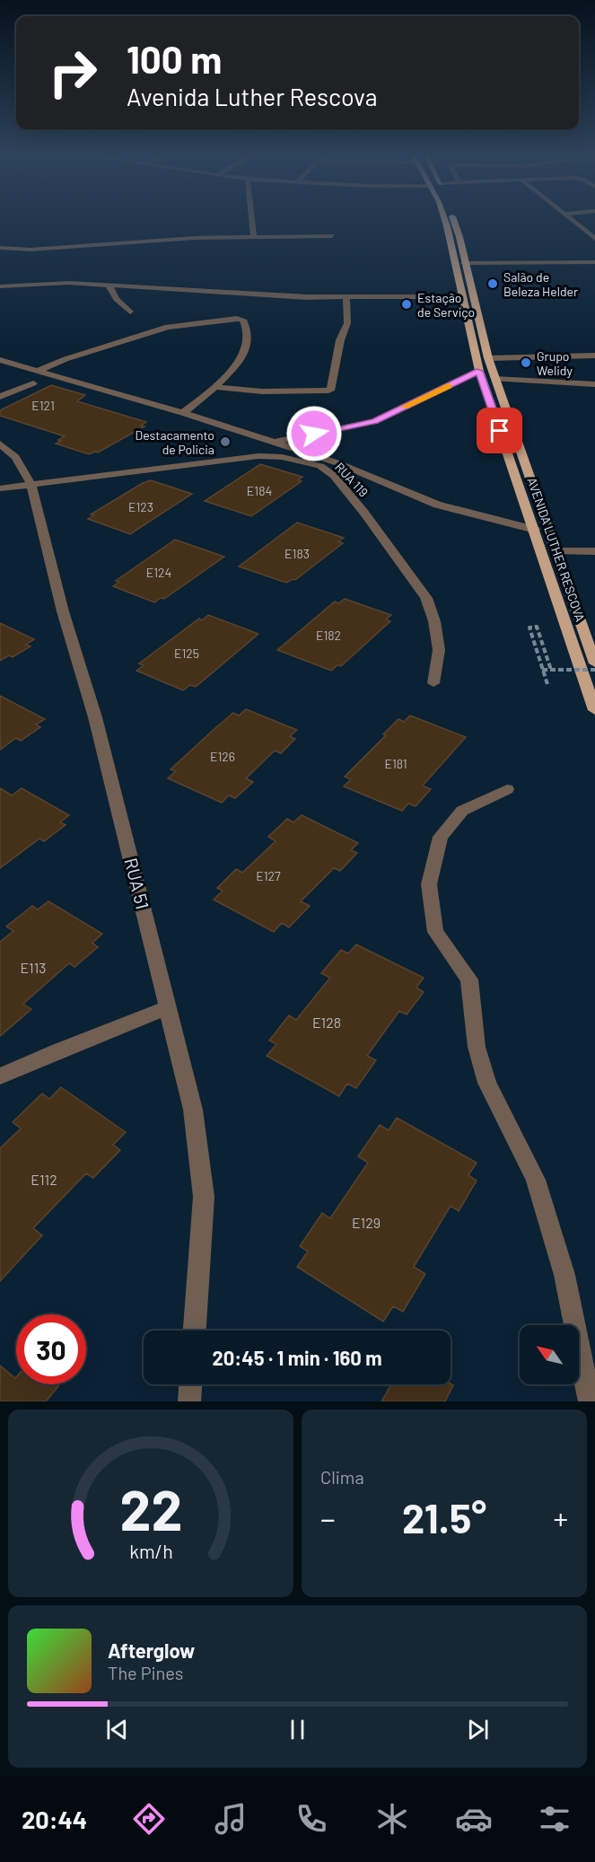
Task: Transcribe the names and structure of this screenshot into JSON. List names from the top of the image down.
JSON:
{
  "streets": {
    "main road": ["AVENIDA LUTHER RESCOVA"],
    "street": ["RUA 119", "RUA 51"]
  },
  "crossings": [
    ["RUA 119", "RUA 51"]
  ],
  "places": [
    "Salão de Beleza Helder",
    "Estação de Serviço",
    "Grupo Welidy",
    "Destacamento de Policia"
  ],
  "house_numbers": [
    "E121",
    "E184",
    "E123",
    "E183",
    "E124",
    "E182",
    "E125",
    "E126",
    "E181",
    "E127",
    "E113",
    "E128",
    "E112",
    "E129"
  ],
  "north": "top left",
  "page": {
    "turn": ["100 m", "Avenida Luther Rescova"],
    "limit": "30",
    "trip": "20:45 · 1 min · 160 m",
    "tile": "Clima",
    "heat": ["−", "21.5°", "+"],
    "song": ["Afterglow", "The Pines"],
    "tabs": "20:44",
    "gauge": ["22", "km/h"]
  }
}
